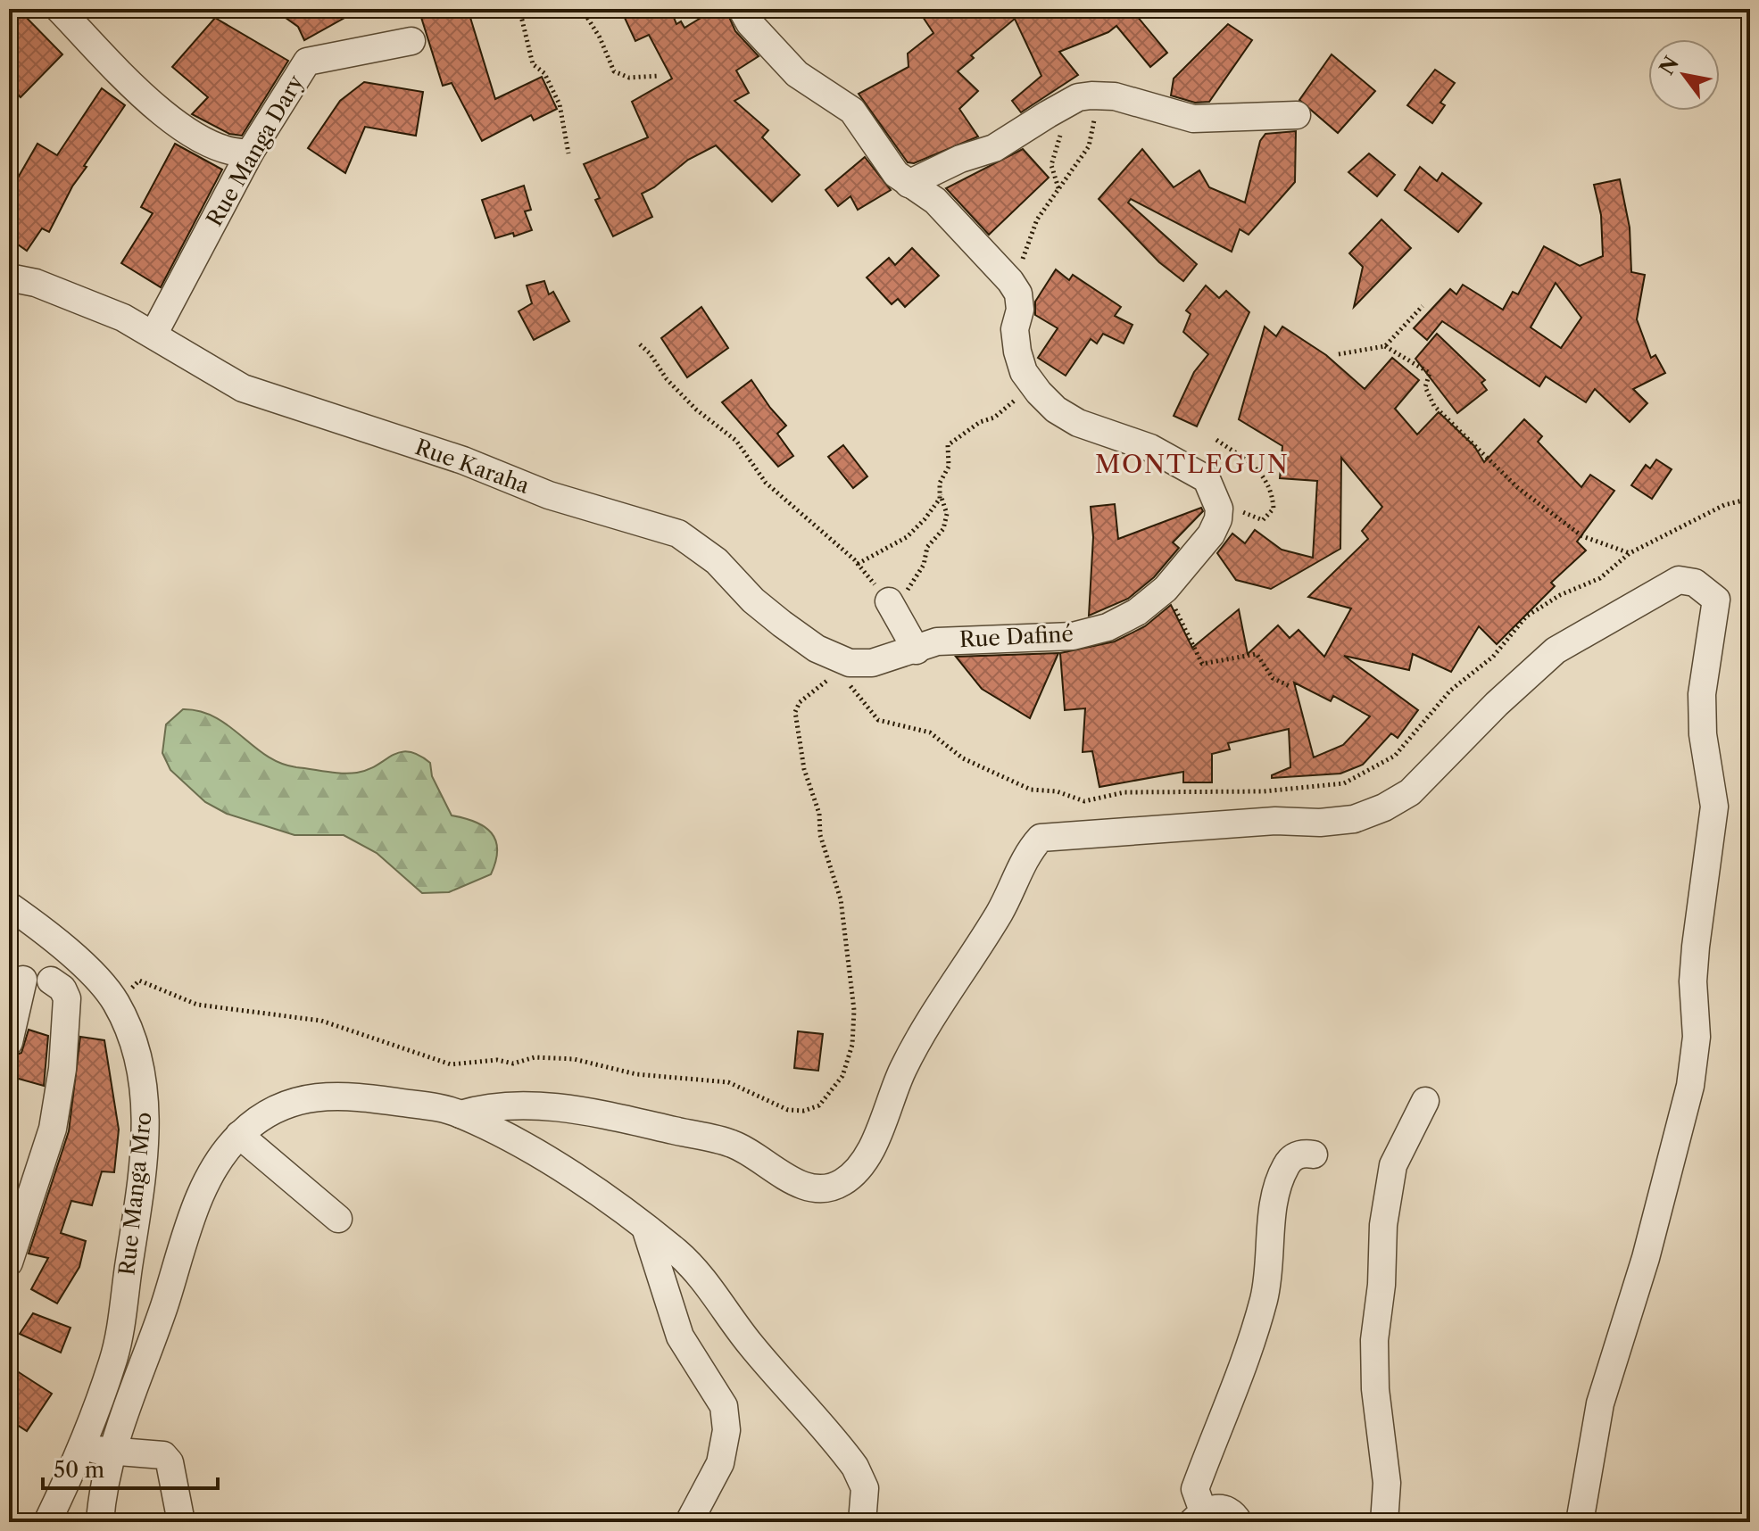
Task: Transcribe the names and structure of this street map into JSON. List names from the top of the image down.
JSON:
{
  "streets": {
    "street": [
      "Rue Manga Dary",
      "Rue Karaha",
      "Rue Dafiné",
      "Rue Manga Mro"
    ]
  },
  "crossings": [
    ["Rue Manga Dary", "Rue Karaha"]
  ],
  "districts": ["MONTLEGUN"],
  "scale_bar": "50 m",
  "north": "top left"
}
